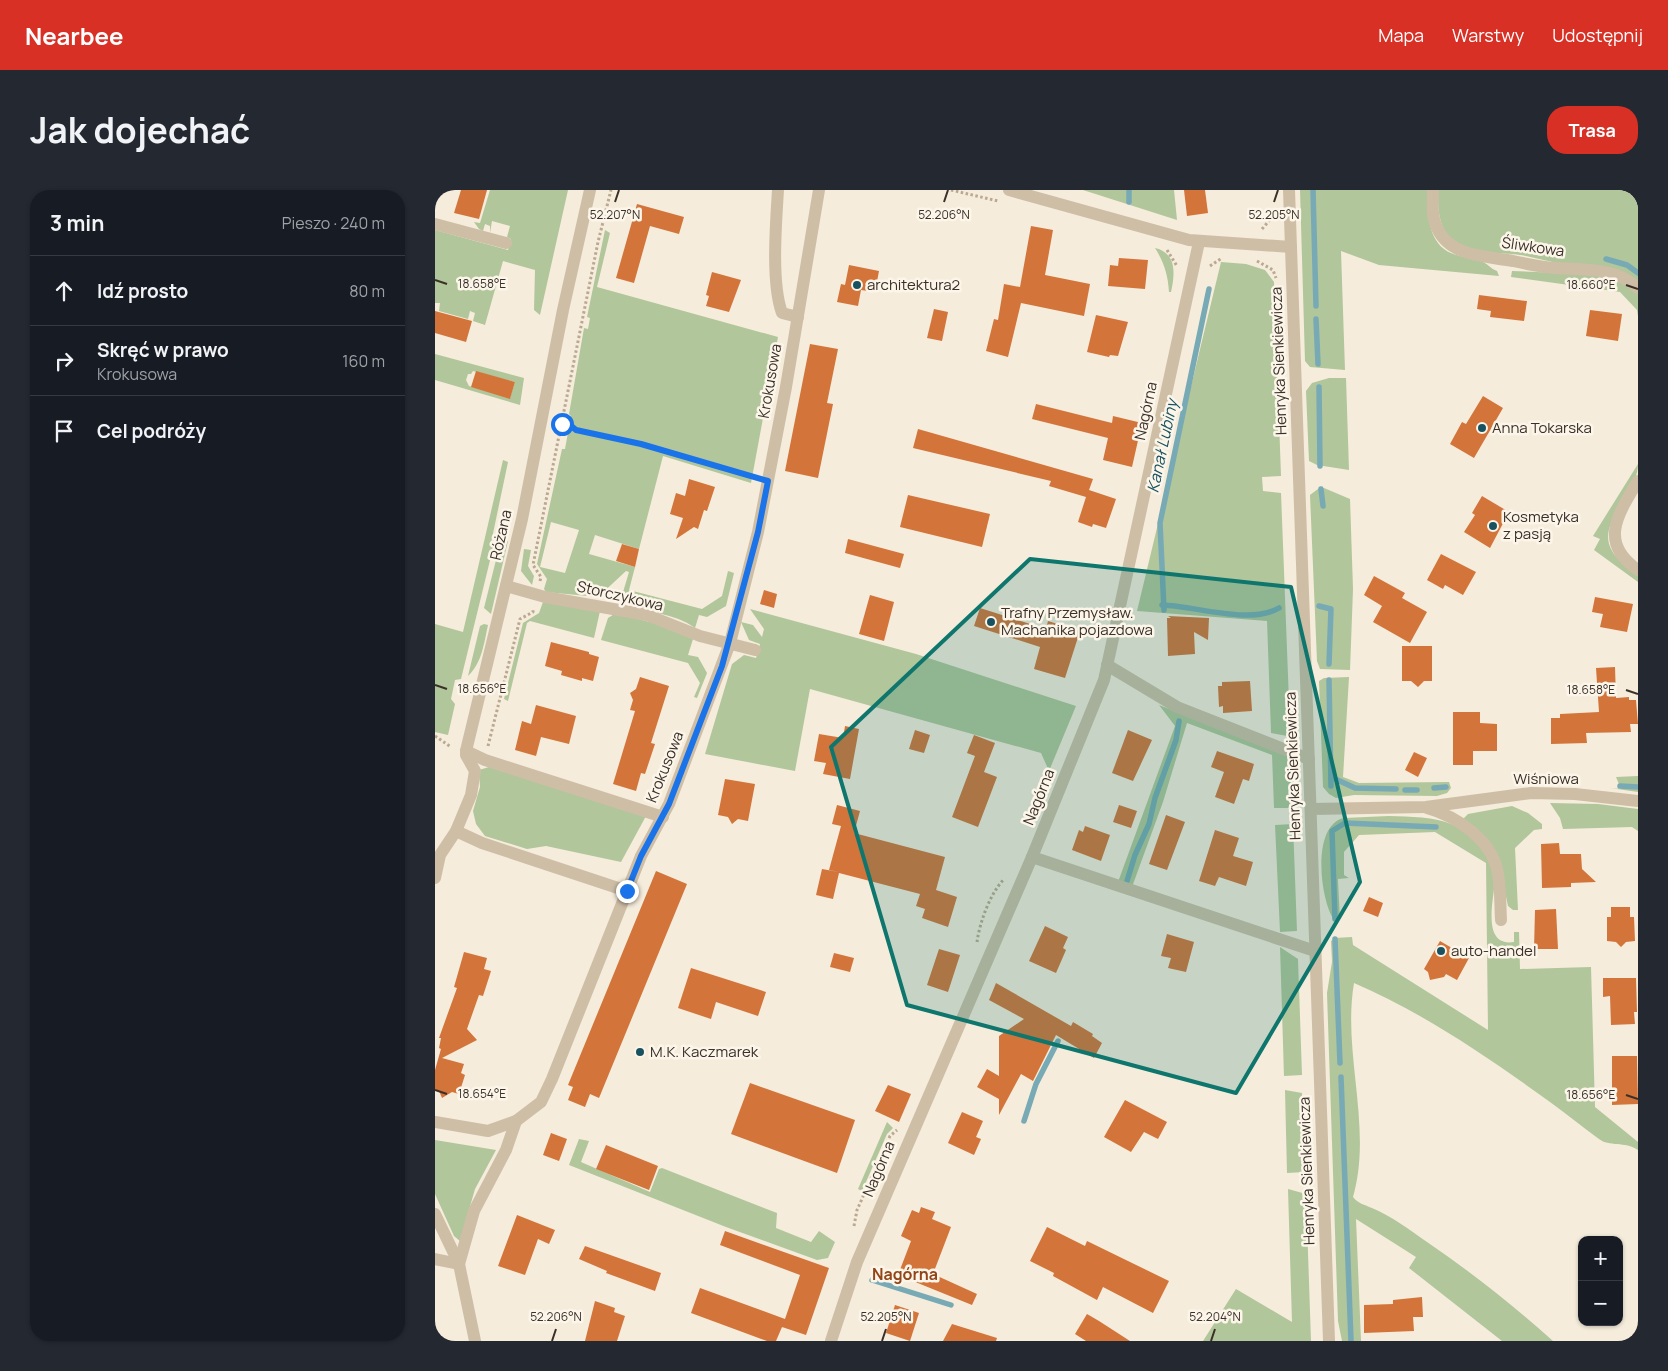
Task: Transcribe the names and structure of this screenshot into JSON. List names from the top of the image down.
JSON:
{
  "streets": {
    "street": [
      "Śliwkowa",
      "Henryka Sienkiewicza",
      "Krokusowa",
      "Nagórna",
      "Różana",
      "Storczykowa",
      "Wiśniowa"
    ]
  },
  "crossings": [
    ["Henryka Sienkiewicza", "Wiśniowa"],
    ["Krokusowa", "Storczykowa"],
    ["Różana", "Storczykowa"]
  ],
  "districts": ["Nagórna"],
  "water": ["Kanał Lubiny"],
  "places": [
    "architektura2",
    "Anna Tokarska",
    "Kosmetyka z pasją",
    "Trafny Przemysław. Machanika pojazdowa",
    "auto-handel",
    "M.K. Kaczmarek"
  ],
  "page": {
    "header": "Nearbee",
    "nav": ["Mapa", "Warstwy", "Udostępnij"],
    "title": "Jak dojechać",
    "buttons": "Trasa",
    "heading": ["3 min", "Pieszo · 240 m"],
    "list": [
      ["Idź prosto", "80 m"],
      ["Skręć w prawo", "Krokusowa", "160 m"],
      "Cel podróży"
    ],
    "map_buttons": ["+", "−"]
  },
  "coordinates": [
    "52.207°N",
    "52.206°N",
    "52.205°N",
    "18.658°E",
    "18.660°E",
    "18.656°E",
    "18.654°E",
    "52.204°N"
  ]
}
